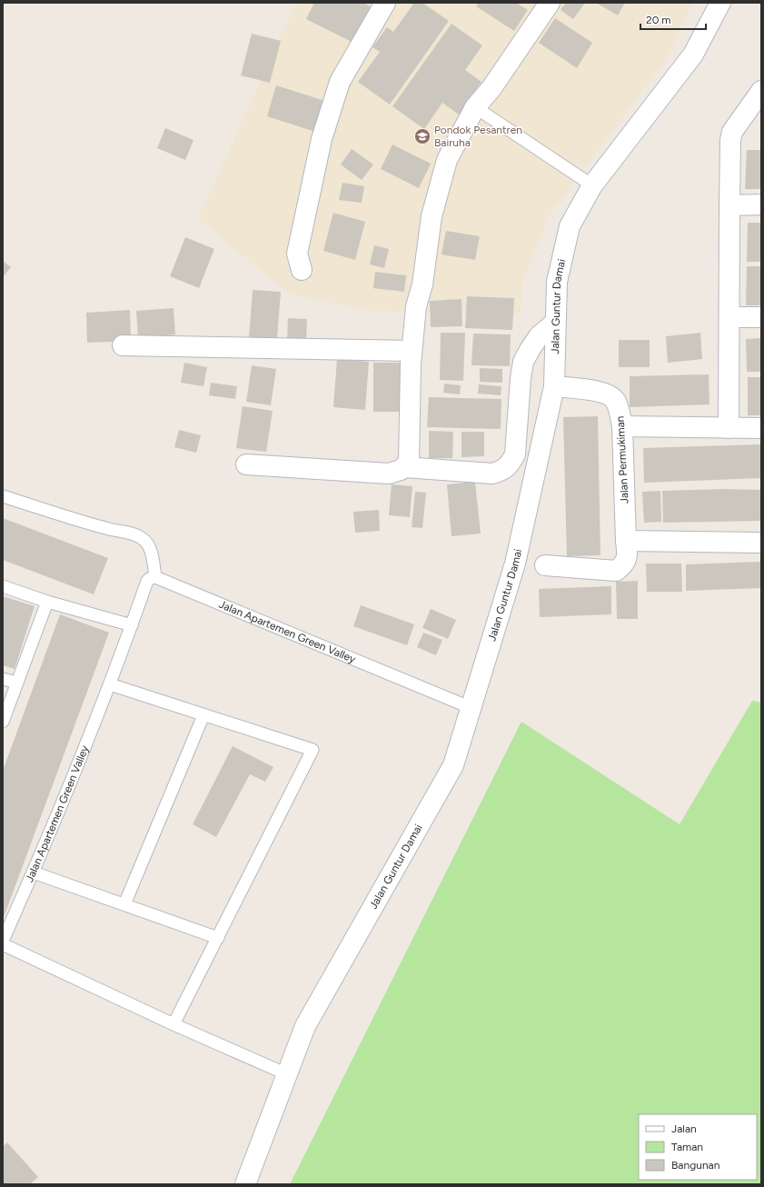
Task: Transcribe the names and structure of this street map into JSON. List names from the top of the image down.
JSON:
{
  "streets": {
    "street": ["Jalan Guntur Damai", "Jalan Permukiman"],
    "lane": ["Jalan Apartemen Green Valley"]
  },
  "crossings": [
    ["Jalan Guntur Damai", "Jalan Permukiman"],
    ["Jalan Guntur Damai", "Jalan Apartemen Green Valley"]
  ],
  "places": {
    "school or university": ["Pondok Pesantren Bairuha"]
  },
  "legend": ["Jalan", "Taman", "Bangunan"],
  "scale_bar": "20 m"
}
